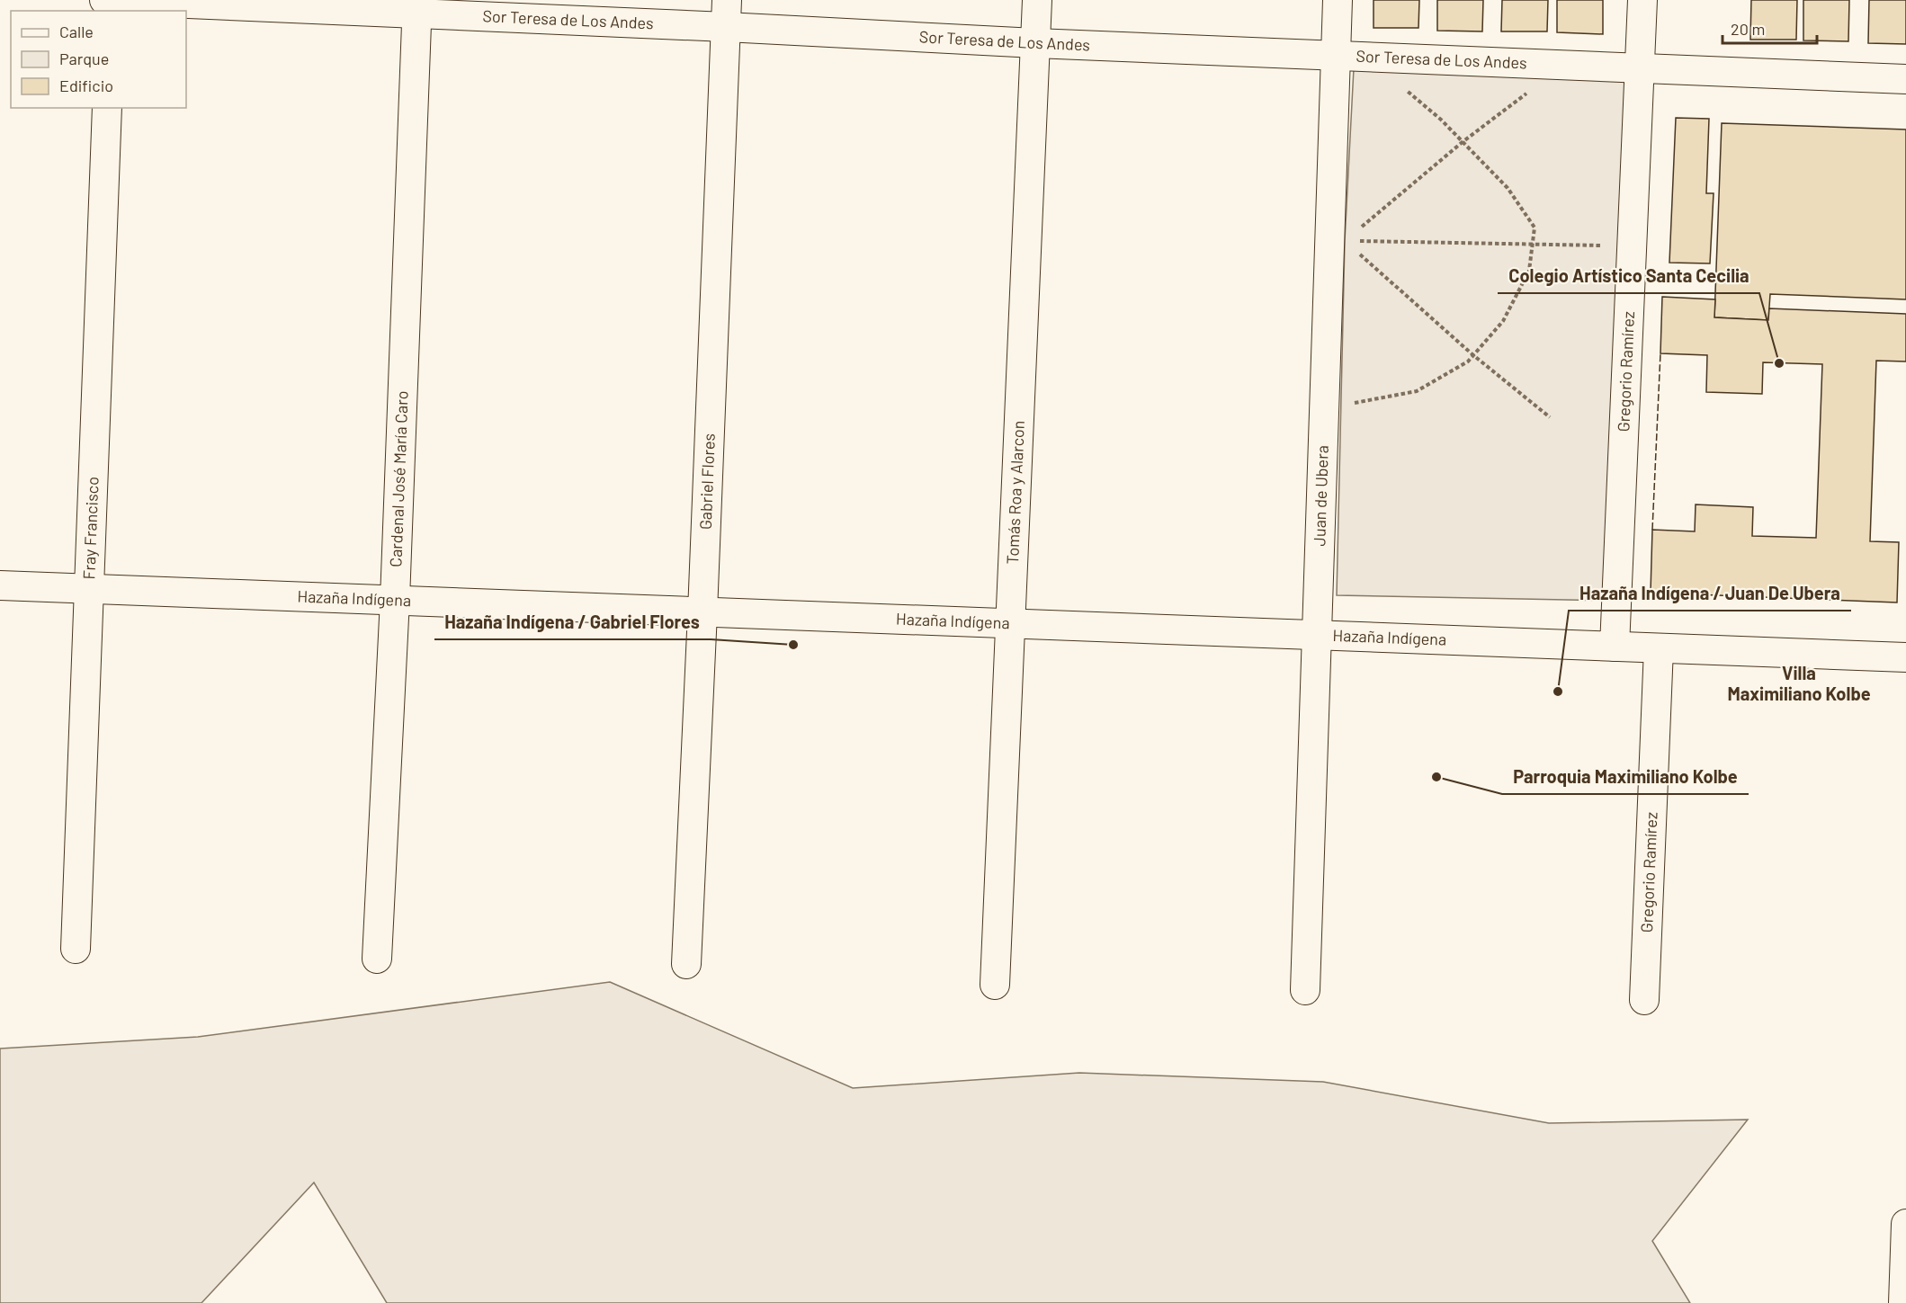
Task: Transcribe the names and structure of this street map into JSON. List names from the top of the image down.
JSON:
{
  "streets": {
    "street": [
      "Sor Teresa de Los Andes",
      "Gregorio Ramírez",
      "Cardenal José María Caro",
      "Gabriel Flores",
      "Tomás Roa y Alarcon",
      "Juan de Ubera",
      "Fray Francisco",
      "Hazaña Indígena"
    ]
  },
  "crossings": [
    ["Sor Teresa de Los Andes", "Gregorio Ramírez"],
    ["Sor Teresa de Los Andes", "Cardenal José María Caro"],
    ["Sor Teresa de Los Andes", "Gabriel Flores"],
    ["Sor Teresa de Los Andes", "Tomás Roa y Alarcon"],
    ["Sor Teresa de Los Andes", "Juan de Ubera"],
    ["Gregorio Ramírez", "Hazaña Indígena"],
    ["Cardenal José María Caro", "Hazaña Indígena"],
    ["Gabriel Flores", "Hazaña Indígena"],
    ["Tomás Roa y Alarcon", "Hazaña Indígena"],
    ["Juan de Ubera", "Hazaña Indígena"],
    ["Fray Francisco", "Hazaña Indígena"]
  ],
  "districts": ["Villa Maximiliano Kolbe"],
  "places": [
    "Colegio Artístico Santa Cecilia",
    "Hazaña Indígena / Gabriel Flores",
    "Hazaña Indígena / Juan De Ubera",
    "Parroquia Maximiliano Kolbe"
  ],
  "legend": ["Calle", "Parque", "Edificio"],
  "scale_bar": "20 m"
}
